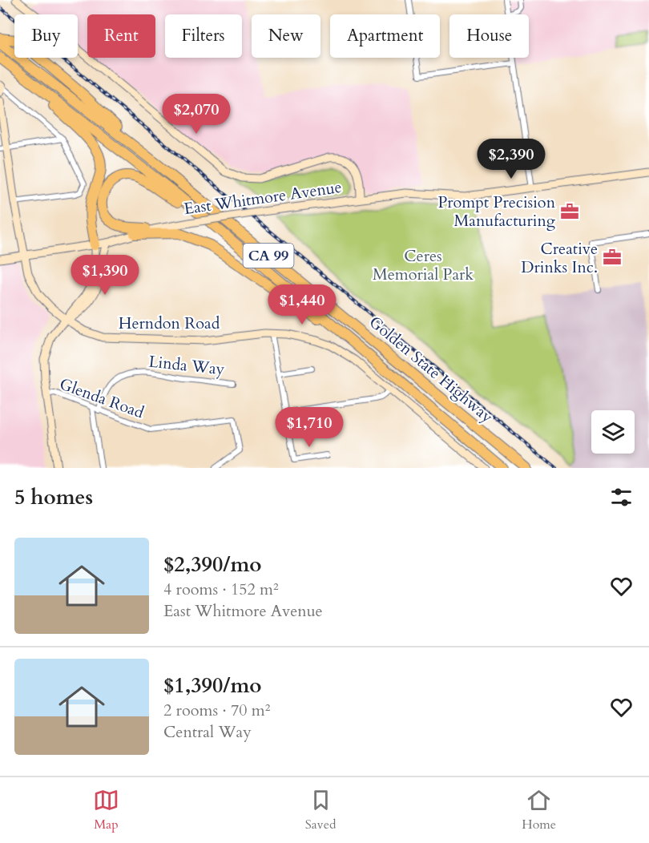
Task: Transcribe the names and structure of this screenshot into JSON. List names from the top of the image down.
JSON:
{
  "streets": {
    "highway": ["CA 99", "Golden State Highway"],
    "street": [
      "East Whitmore Avenue",
      "Herndon Road",
      "Linda Way",
      "Glenda Road"
    ]
  },
  "crossings": [
    ["East Whitmore Avenue", "Herndon Road"],
    ["Linda Way", "Glenda Road"]
  ],
  "parks": ["Ceres Memorial Park"],
  "places": {
    "office": ["Prompt Precision Manufacturing", "Creative Drinks Inc."]
  },
  "page": {
    "chip": [
      "Buy",
      "Rent",
      "Filters",
      "New",
      "Apartment",
      "House"
    ],
    "price": [
      "$2,070",
      "$2,390",
      "$1,390",
      "$1,440",
      "$1,710"
    ],
    "heading": "5 homes",
    "list": [
      {
        "name": "$2,390/mo",
        "note": "4 rooms · 152 m² · East Whitmore Avenue"
      },
      {
        "name": "$1,390/mo",
        "note": "2 rooms · 70 m² · Central Way"
      }
    ],
    "tabs": ["Map", "Saved", "Home"]
  }
}
